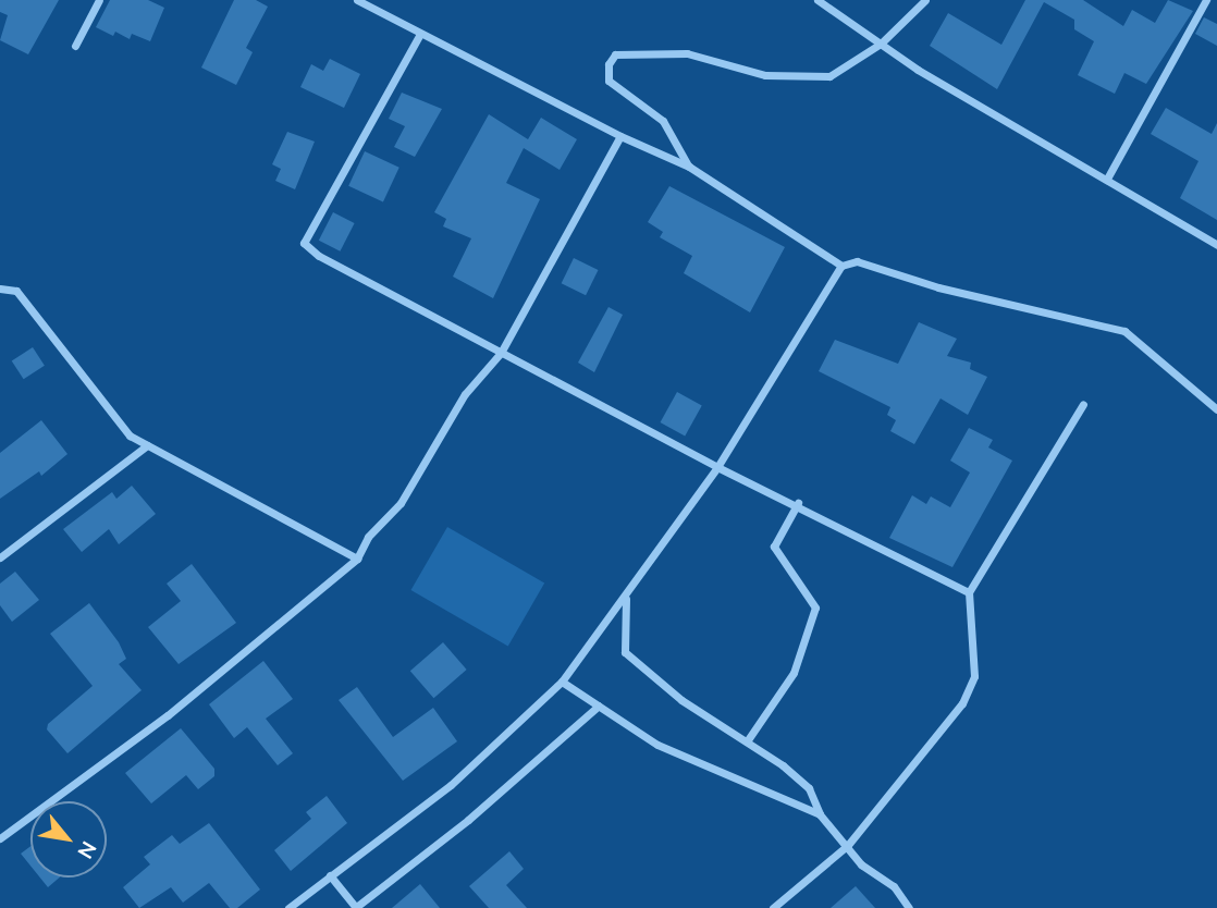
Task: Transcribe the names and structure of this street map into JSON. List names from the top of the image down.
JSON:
{
  "north": "bottom right"
}
